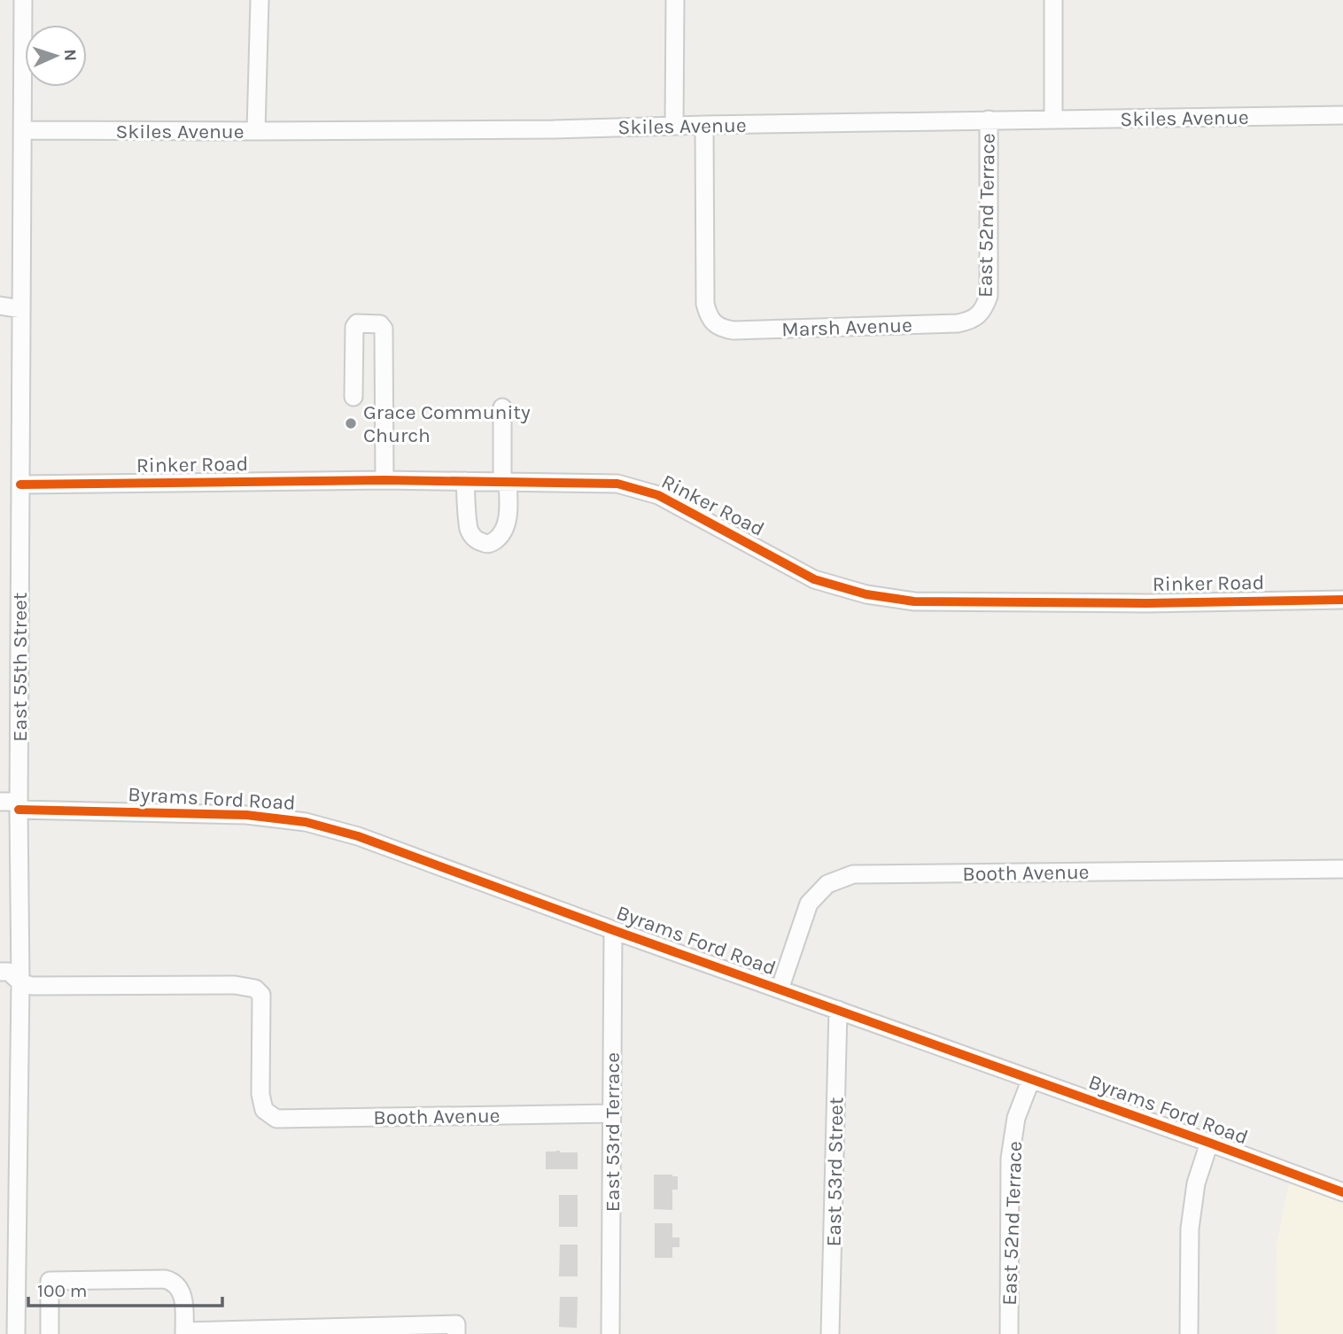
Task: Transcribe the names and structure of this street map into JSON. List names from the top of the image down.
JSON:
{
  "streets": {
    "street": [
      "Skiles Avenue",
      "East 52nd Terrace",
      "Marsh Avenue",
      "Rinker Road",
      "East 55th Street",
      "Byrams Ford Road",
      "Booth Avenue",
      "East 53rd Terrace",
      "East 53rd Street"
    ]
  },
  "crossings": [
    ["Skiles Avenue", "East 52nd Terrace"],
    ["Skiles Avenue", "Marsh Avenue"],
    ["Skiles Avenue", "East 55th Street"],
    ["East 52nd Terrace", "Marsh Avenue"],
    ["East 52nd Terrace", "Byrams Ford Road"],
    ["Rinker Road", "East 55th Street"],
    ["East 55th Street", "Byrams Ford Road"],
    ["East 55th Street", "Booth Avenue"],
    ["Byrams Ford Road", "Booth Avenue"],
    ["Byrams Ford Road", "East 53rd Terrace"],
    ["Byrams Ford Road", "East 53rd Street"],
    ["Booth Avenue", "East 53rd Terrace"]
  ],
  "places": ["Grace Community Church"],
  "scale_bar": "100 m",
  "north": "right"
}
